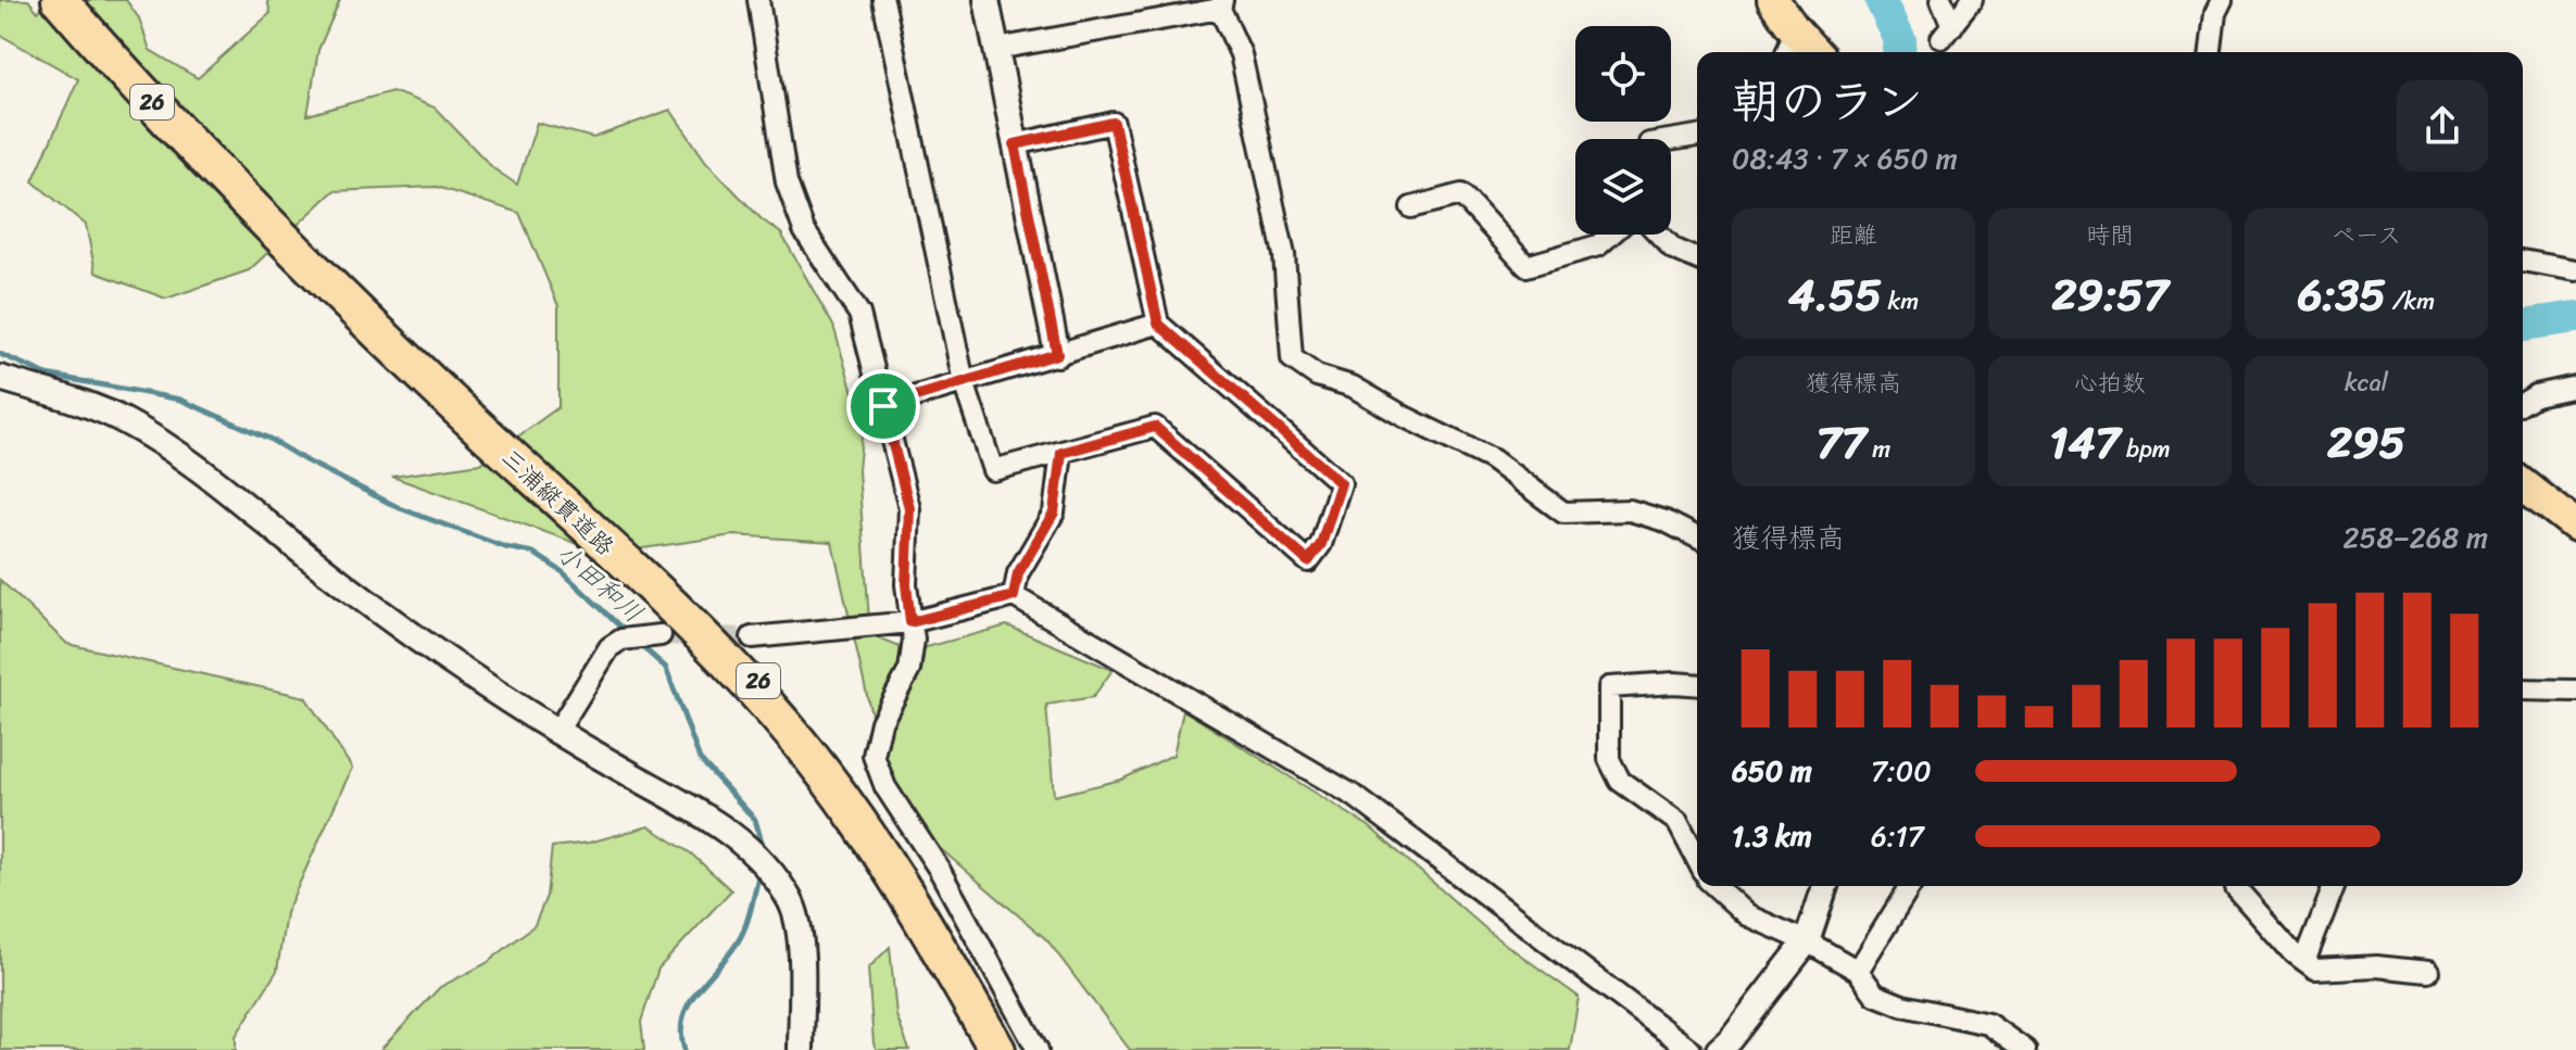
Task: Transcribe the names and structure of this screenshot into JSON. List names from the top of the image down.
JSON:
{
  "streets": {
    "highway": ["26", "三浦縦貫道路"]
  },
  "water": ["小田和川"],
  "page": {
    "heading": ["朝のラン", "08:43 · 7 × 650 m"],
    "stats": [
      ["距離", "4.55 km"],
      ["時間", "29:57"],
      ["ペース", "6:35 /km"],
      ["獲得標高", "77 m"],
      ["心拍数", "147 bpm"],
      ["kcal", "295"]
    ],
    "chart": ["獲得標高", "258–268 m"],
    "list": [
      {
        "name": "650 m",
        "note": "7:00"
      },
      {
        "name": "1.3 km",
        "note": "6:17"
      }
    ]
  }
}
